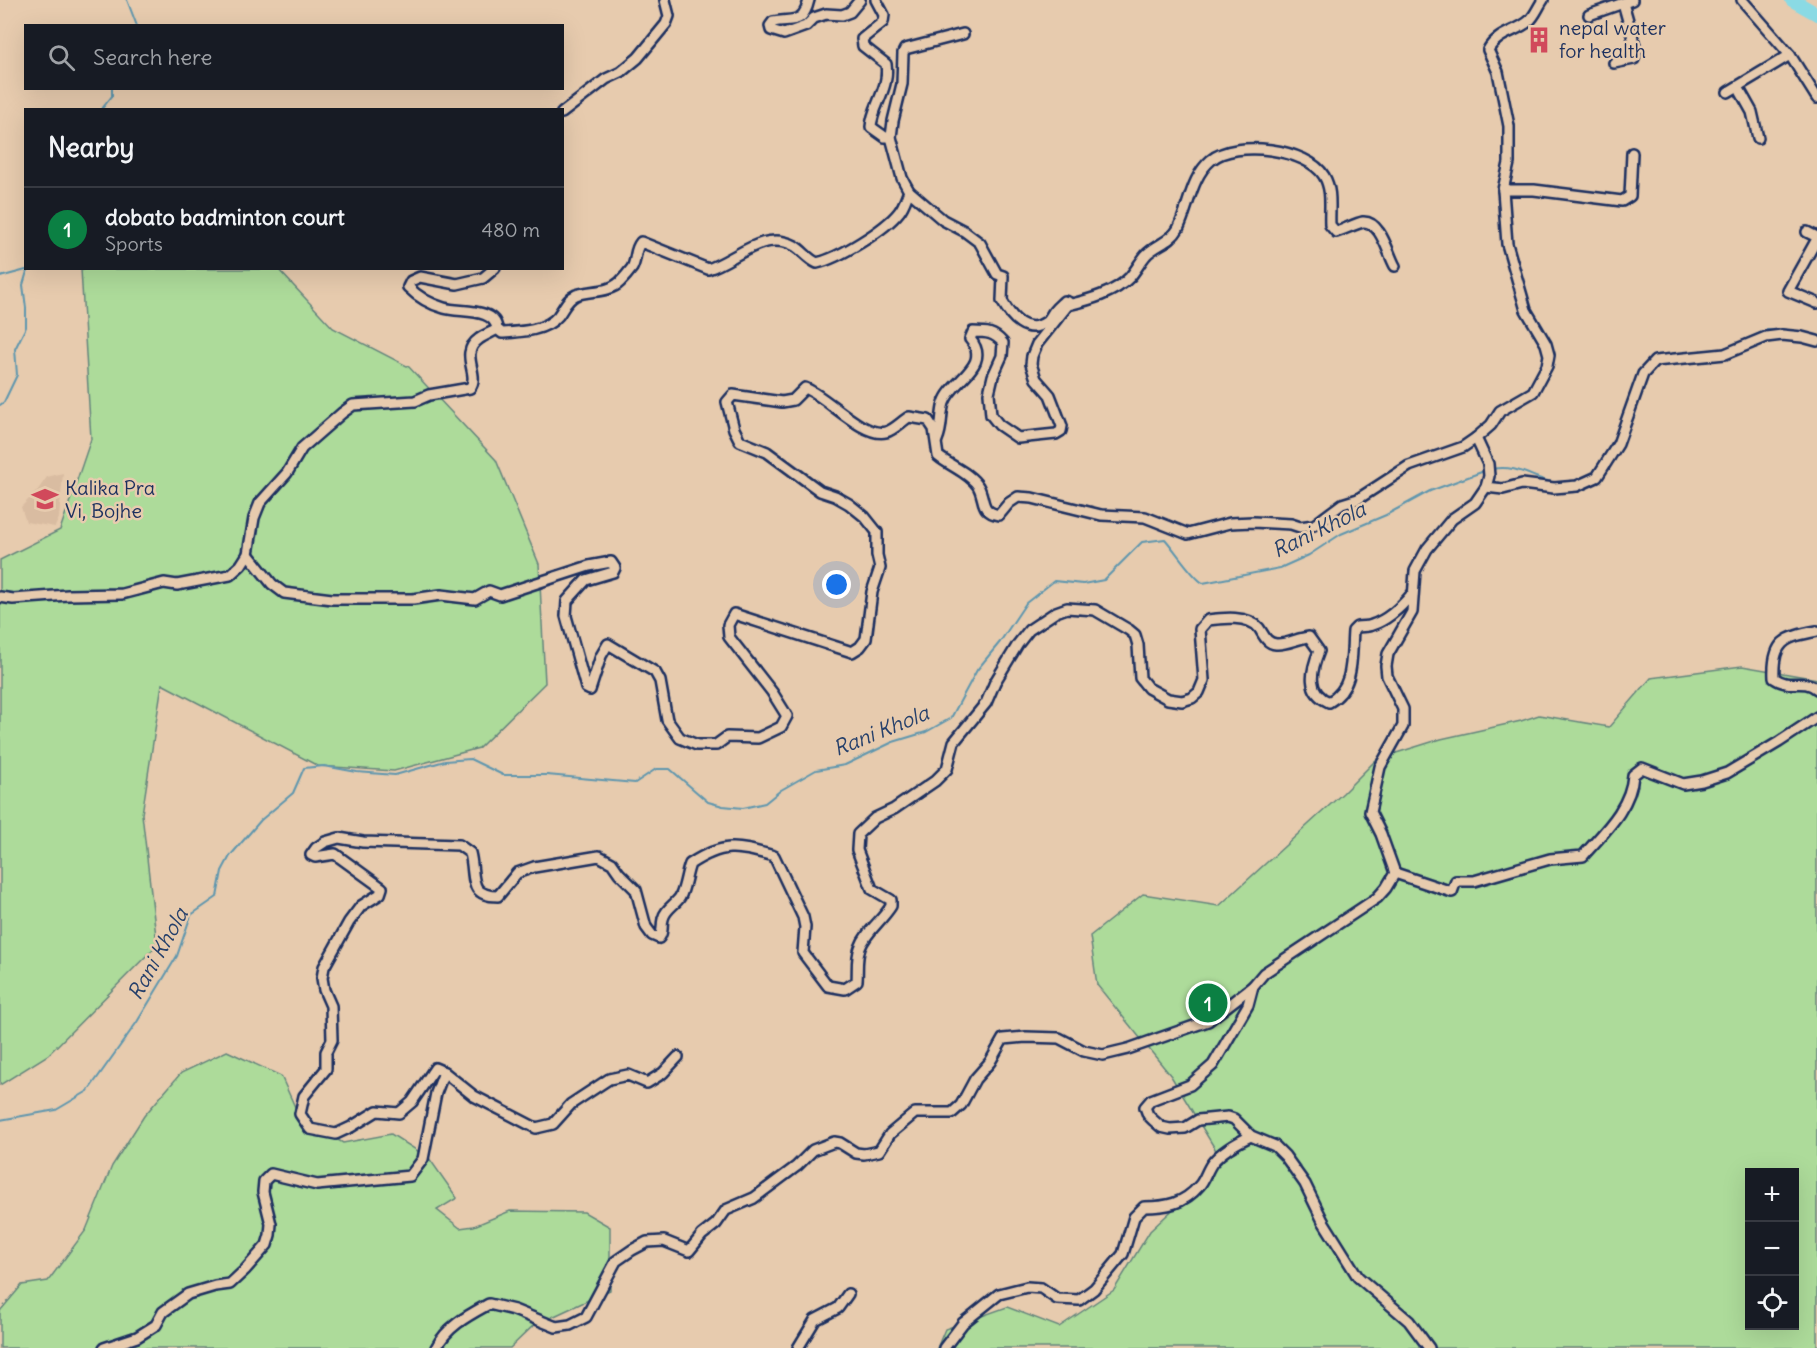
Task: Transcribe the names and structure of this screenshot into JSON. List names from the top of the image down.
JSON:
{
  "water": ["Rani Khola"],
  "places": {
    "building": ["nepal water for health"],
    "school or university": ["Kalika Pra Vi, Bojhe"]
  },
  "page": {
    "search": "Search here",
    "heading": "Nearby",
    "list": [
      {
        "mark": "1",
        "name": "dobato badminton court",
        "note": "Sports",
        "value": "480 m"
      }
    ],
    "pins": "1",
    "map_buttons": ["+", "−"]
  }
}
